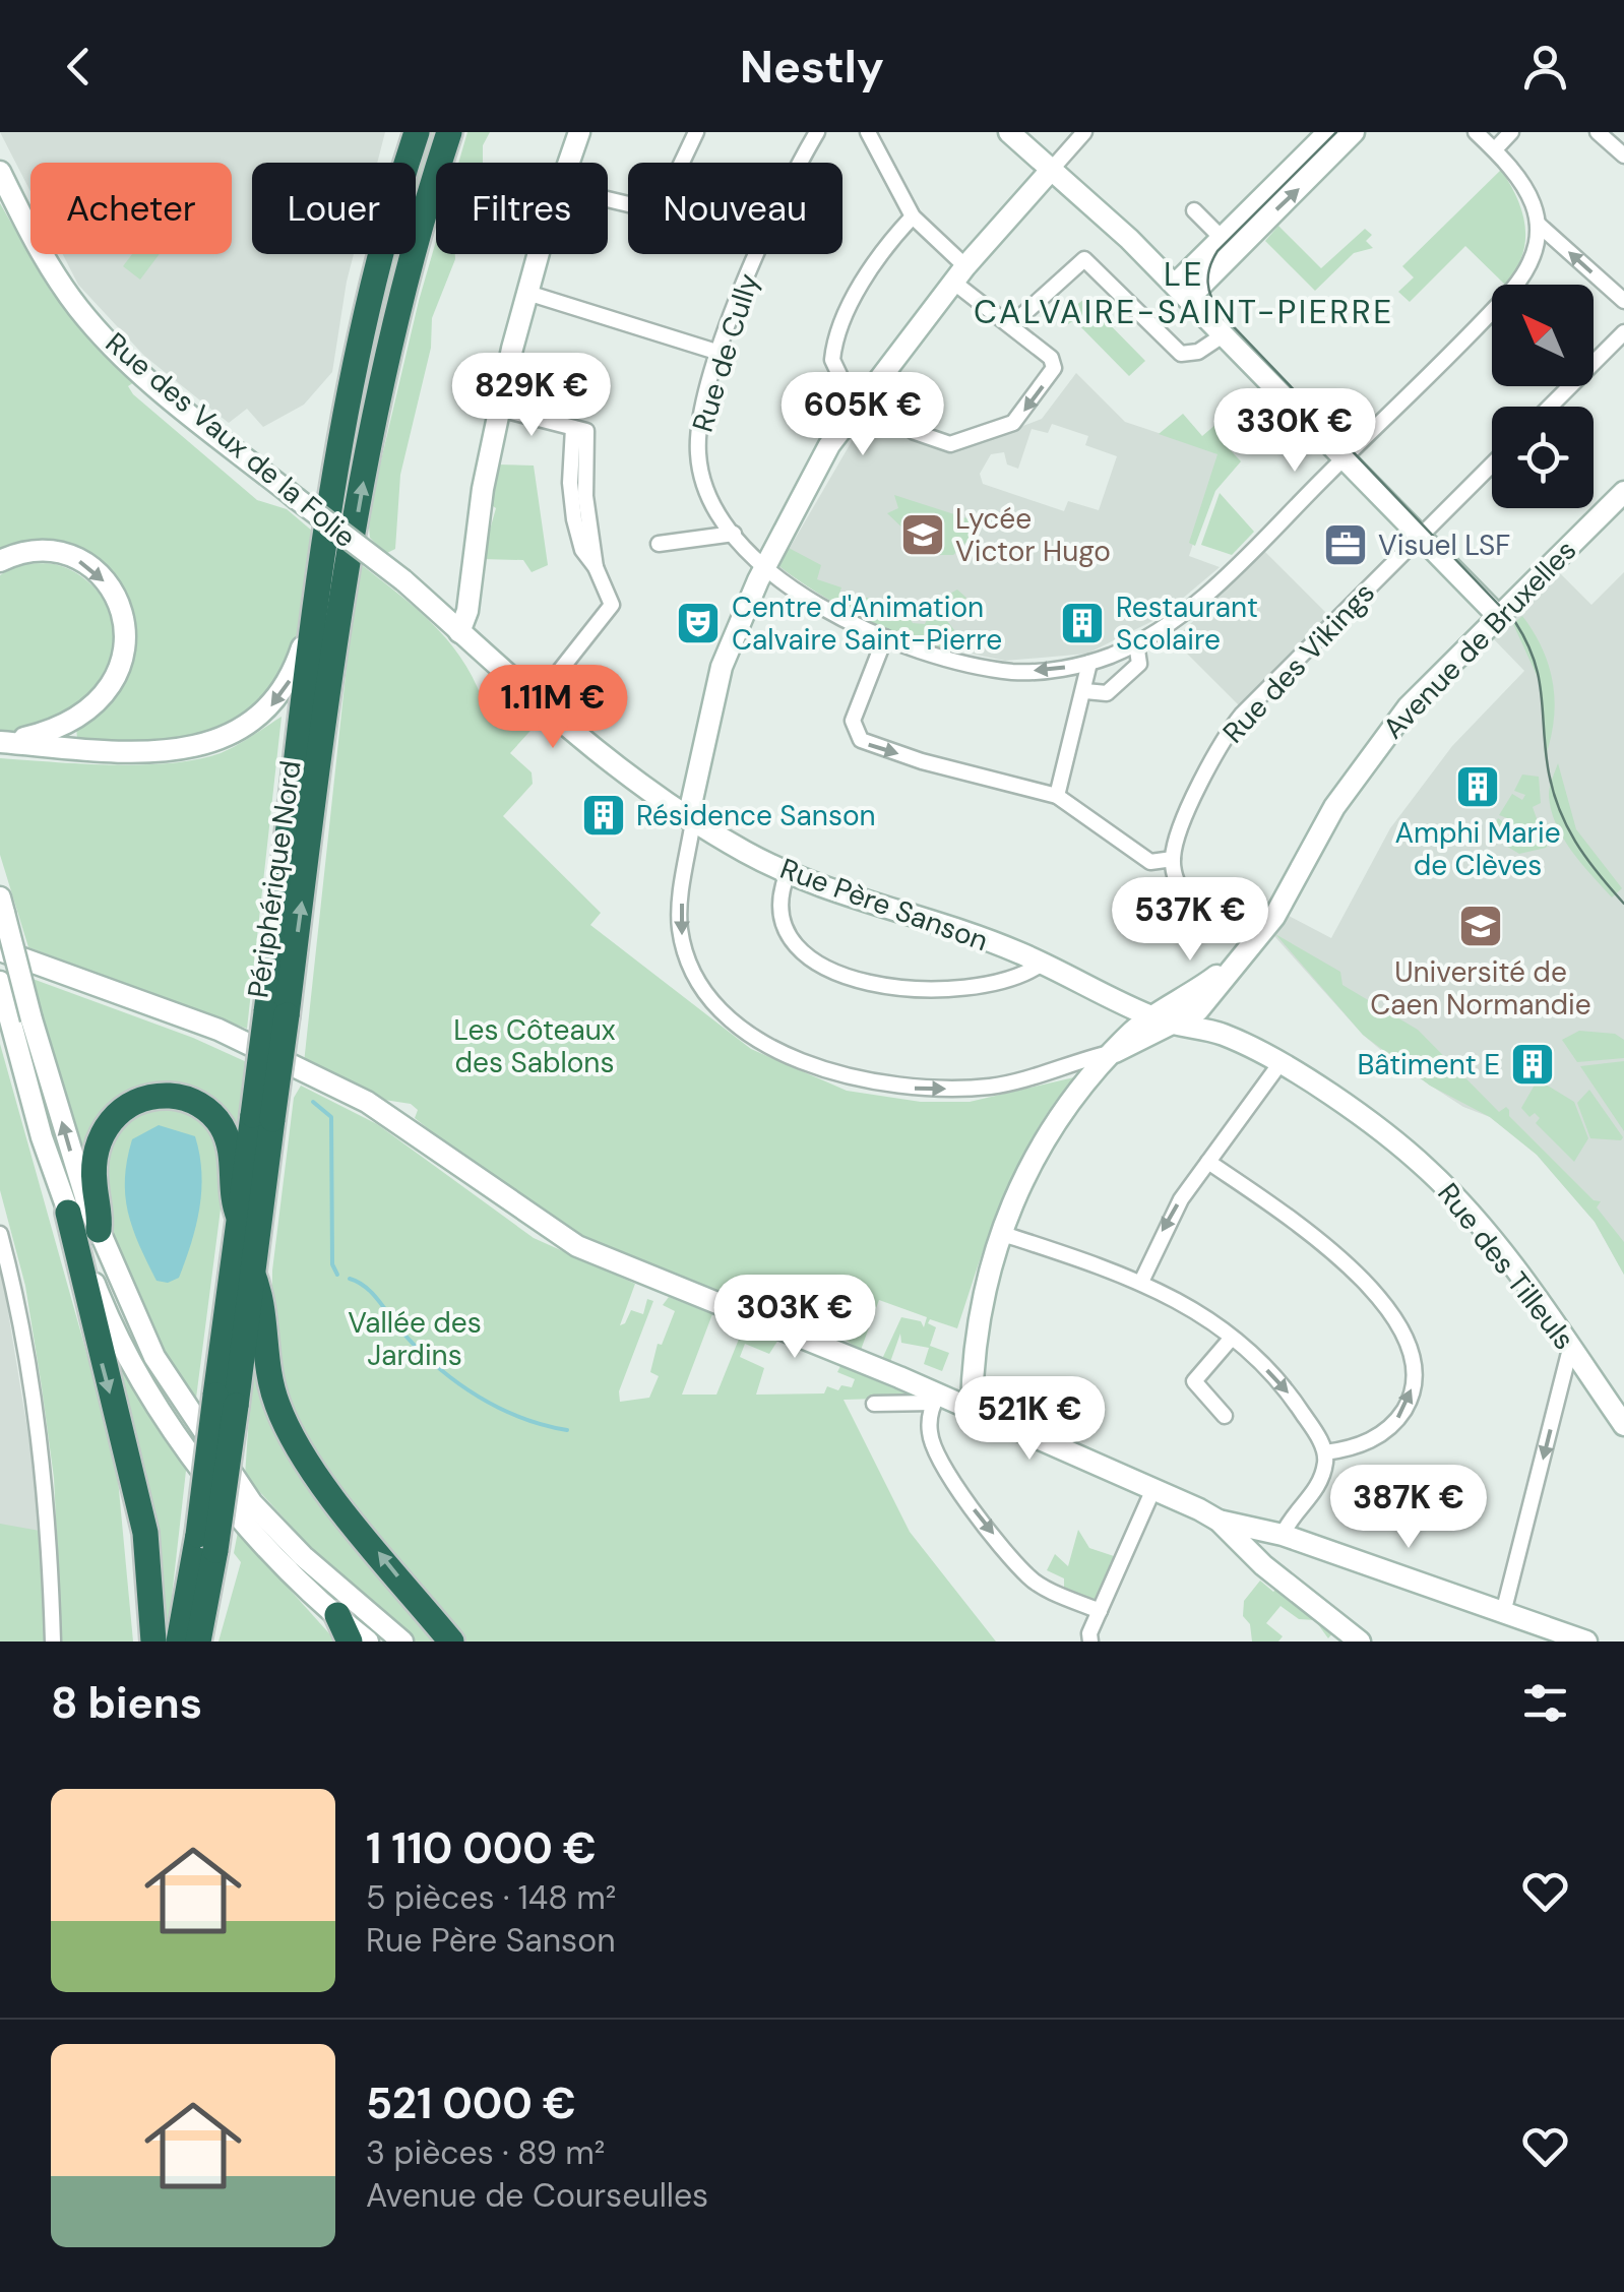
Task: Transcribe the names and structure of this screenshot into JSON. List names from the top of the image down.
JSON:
{
  "streets": {
    "highway": ["Périphérique Nord"],
    "street": [
      "Rue de Cully",
      "Rue des Vaux de la Folie",
      "Avenue de Bruxelles",
      "Rue des Vikings",
      "Rue Père Sanson",
      "Rue des Tilleuls"
    ]
  },
  "crossings": [
    ["Rue des Vaux de la Folie", "Rue Père Sanson"],
    ["Avenue de Bruxelles", "Rue Père Sanson"],
    ["Avenue de Bruxelles", "Rue des Tilleuls"],
    ["Rue Père Sanson", "Rue des Tilleuls"]
  ],
  "districts": ["LE CALVAIRE-SAINT-PIERRE"],
  "parks": ["Les Côteaux des Sablons", "Vallée des Jardins"],
  "places": {
    "school or university": ["Lycée Victor Hugo", "Université de Caen Normandie"],
    "office": ["Visuel LSF"],
    "theatre": ["Centre d'Animation Calvaire Saint-Pierre"],
    "building": [
      "Restaurant Scolaire",
      "Amphi Marie de Clèves",
      "Résidence Sanson",
      "Bâtiment E"
    ]
  },
  "north": "top left",
  "page": {
    "header": "Nestly",
    "chip": [
      "Acheter",
      "Louer",
      "Filtres",
      "Nouveau"
    ],
    "price": [
      "829K €",
      "605K €",
      "330K €",
      "1.11M €",
      "537K €",
      "303K €",
      "521K €",
      "387K €"
    ],
    "heading": "8 biens",
    "list": [
      {
        "name": "1 110 000 €",
        "note": "5 pièces · 148 m² · Rue Père Sanson"
      },
      {
        "name": "521 000 €",
        "note": "3 pièces · 89 m² · Avenue de Courseulles"
      }
    ]
  }
}
